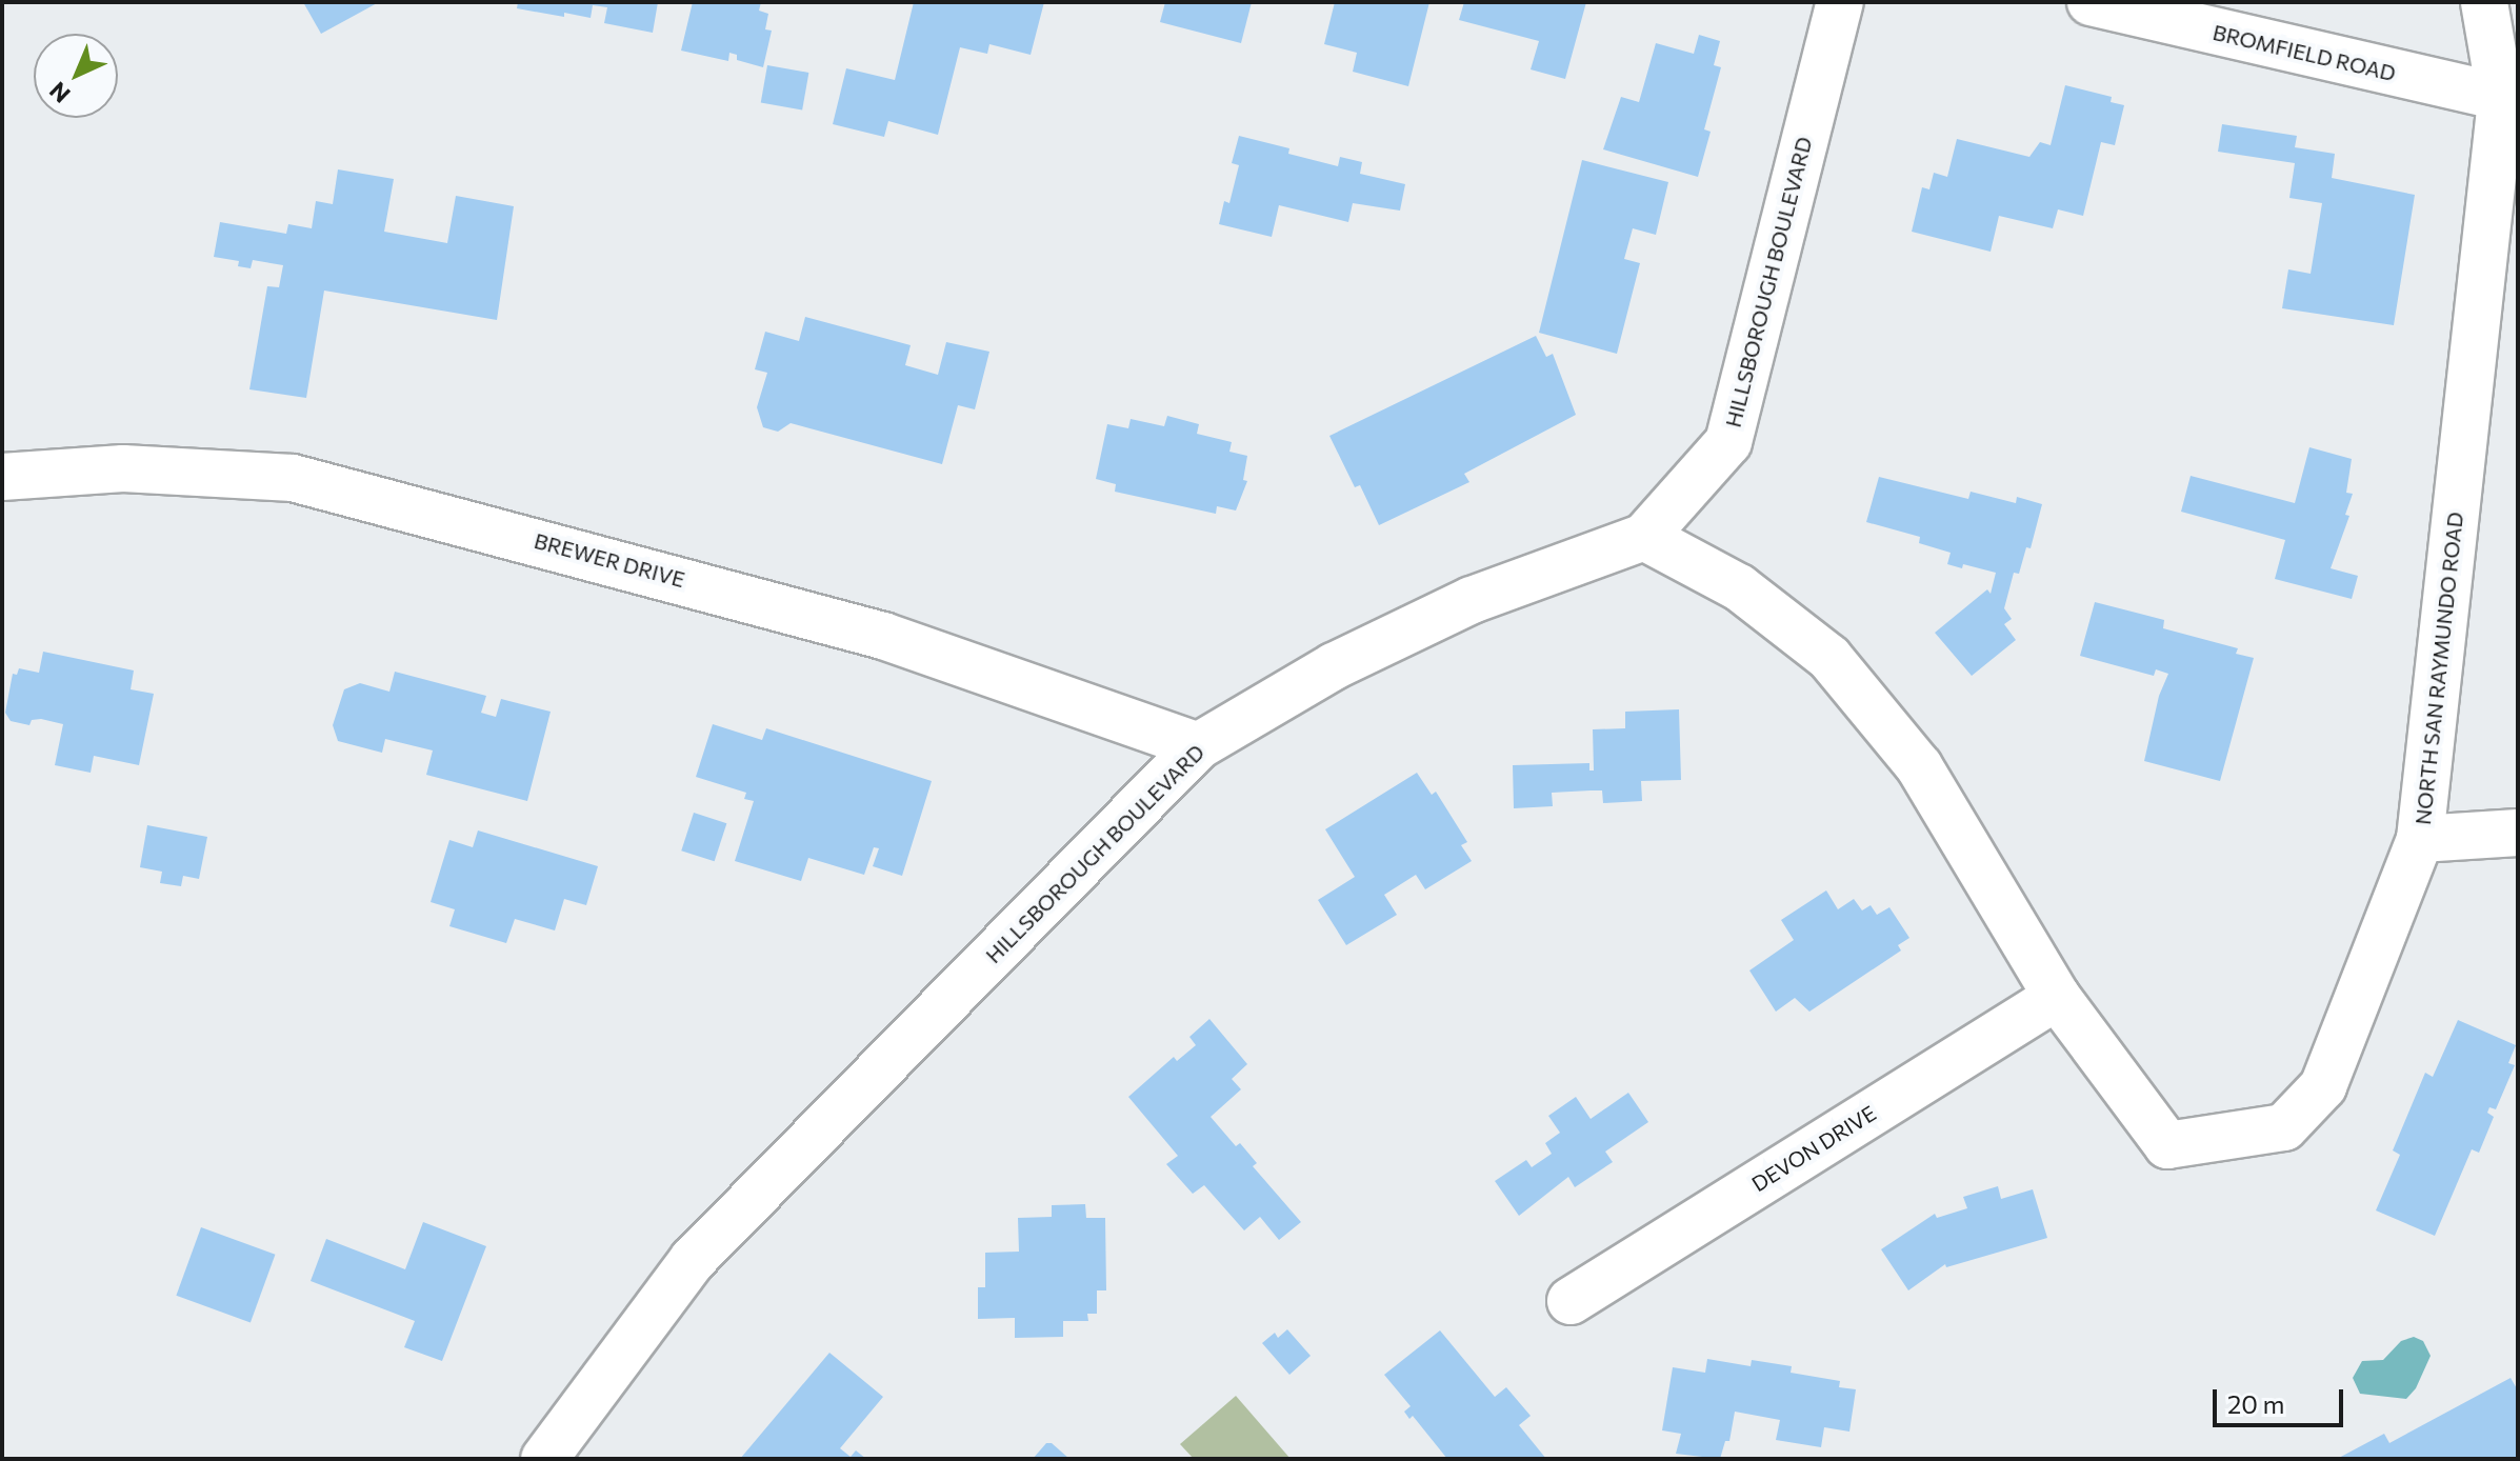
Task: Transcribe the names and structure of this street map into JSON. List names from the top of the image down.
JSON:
{
  "streets": {
    "street": [
      "BROMFIELD ROAD",
      "HILLSBOROUGH BOULEVARD",
      "BREWER DRIVE",
      "NORTH SAN RAYMUNDO ROAD",
      "DEVON DRIVE"
    ]
  },
  "crossings": [
    ["BROMFIELD ROAD", "NORTH SAN RAYMUNDO ROAD"],
    ["HILLSBOROUGH BOULEVARD", "BREWER DRIVE"],
    ["HILLSBOROUGH BOULEVARD", "NORTH SAN RAYMUNDO ROAD"],
    ["NORTH SAN RAYMUNDO ROAD", "DEVON DRIVE"]
  ],
  "scale_bar": "20 m",
  "north": "bottom left"
}
